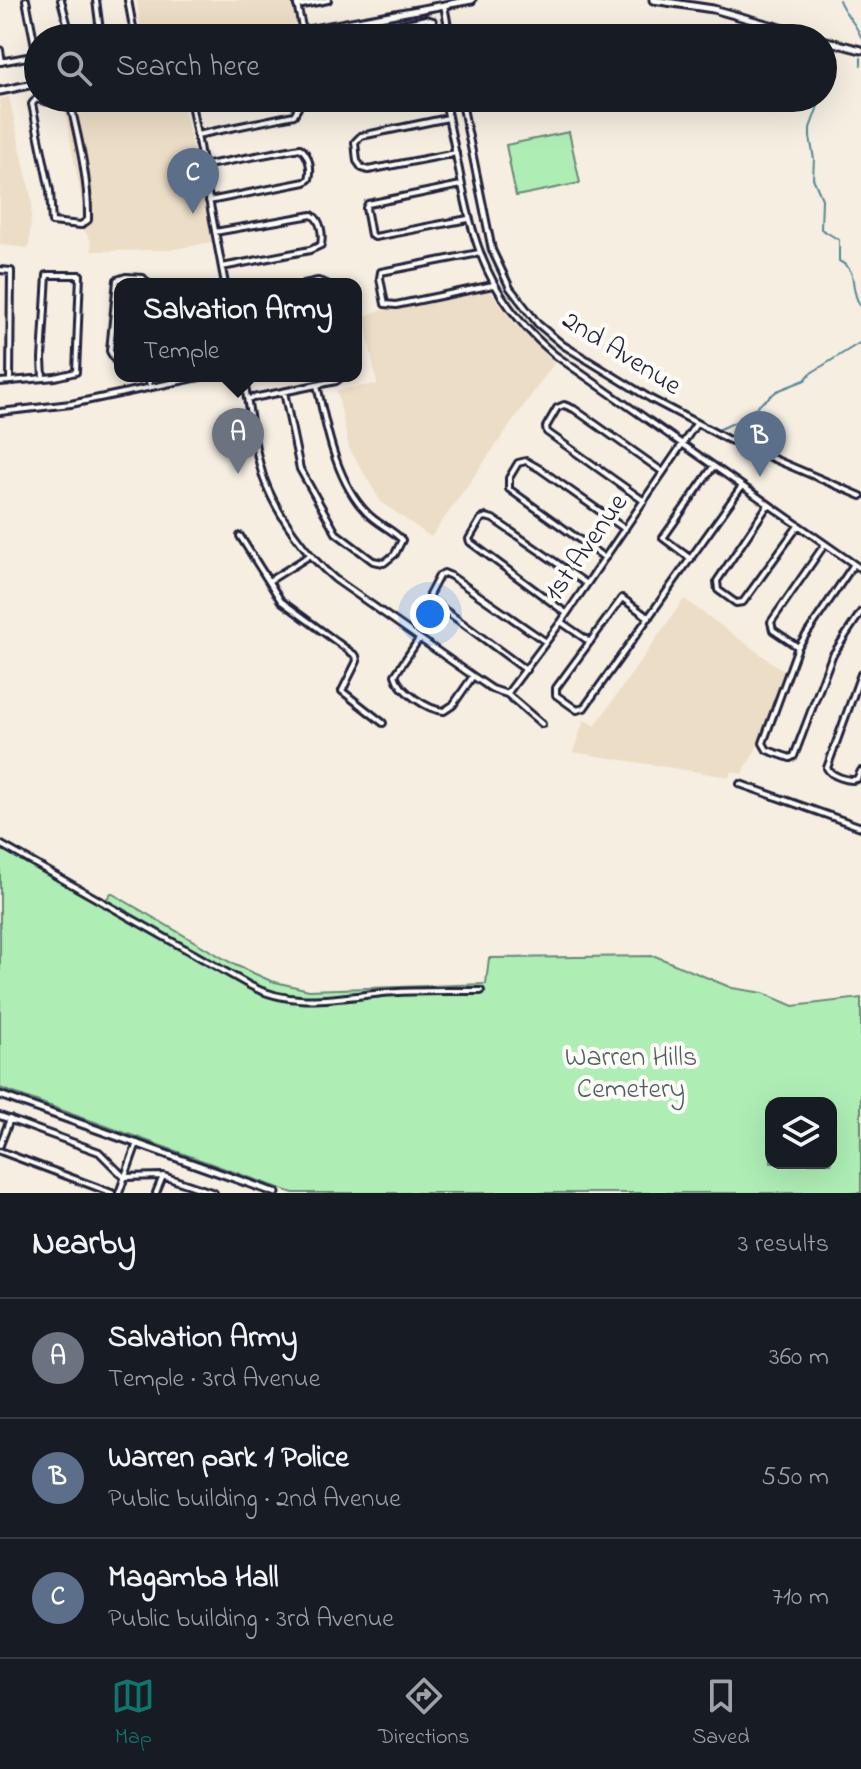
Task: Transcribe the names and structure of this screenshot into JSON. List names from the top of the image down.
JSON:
{
  "streets": {
    "street": ["2nd Avenue", "1st Avenue"]
  },
  "crossings": [
    ["2nd Avenue", "1st Avenue"]
  ],
  "parks": ["Warren Hills Cemetery"],
  "page": {
    "search": "Search here",
    "pins": ["C", "A", "B"],
    "popup": ["Salvation Army", "Temple"],
    "heading": ["Nearby", "3 results"],
    "list": [
      {
        "mark": "A",
        "name": "Salvation Army",
        "note": "Temple · 3rd Avenue",
        "value": "360 m"
      },
      {
        "mark": "B",
        "name": "Warren park 1 Police",
        "note": "Public building · 2nd Avenue",
        "value": "550 m"
      },
      {
        "mark": "C",
        "name": "Magamba Hall",
        "note": "Public building · 3rd Avenue",
        "value": "710 m"
      }
    ],
    "nav": ["Map", "Directions", "Saved"]
  }
}
